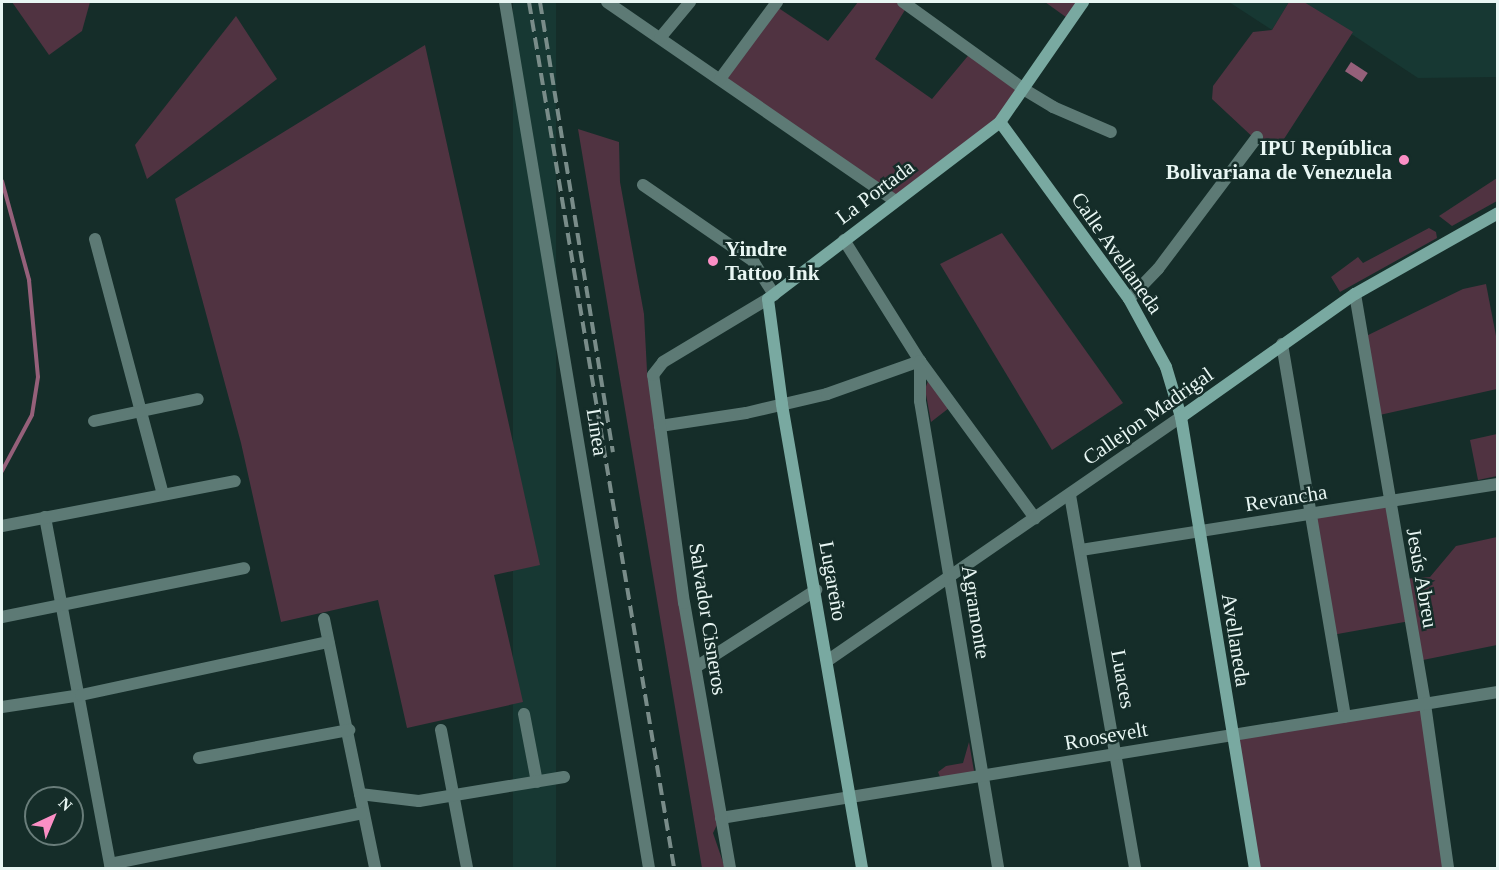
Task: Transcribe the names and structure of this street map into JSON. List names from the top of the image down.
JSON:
{
  "streets": {
    "street": [
      "La Portada",
      "Calle Avellaneda",
      "Callejon Madrigal",
      "Línea",
      "Revancha",
      "Jesús Abreu",
      "Lugareño",
      "Agramonte",
      "Salvador Cisneros",
      "Avellaneda",
      "Luaces",
      "Roosevelt"
    ]
  },
  "crossings": [
    ["La Portada", "Calle Avellaneda"],
    ["La Portada", "Lugareño"],
    ["La Portada", "Salvador Cisneros"],
    ["Calle Avellaneda", "Callejon Madrigal"],
    ["Calle Avellaneda", "Avellaneda"],
    ["Callejon Madrigal", "Jesús Abreu"],
    ["Callejon Madrigal", "Lugareño"],
    ["Callejon Madrigal", "Agramonte"],
    ["Callejon Madrigal", "Avellaneda"],
    ["Callejon Madrigal", "Luaces"],
    ["Revancha", "Jesús Abreu"],
    ["Revancha", "Avellaneda"],
    ["Revancha", "Luaces"],
    ["Jesús Abreu", "Roosevelt"],
    ["Lugareño", "Roosevelt"],
    ["Agramonte", "Roosevelt"],
    ["Salvador Cisneros", "Roosevelt"],
    ["Avellaneda", "Roosevelt"],
    ["Luaces", "Roosevelt"]
  ],
  "places": ["IPU República Bolivariana de Venezuela", "Yindre Tattoo Ink"],
  "north": "top right"
}
